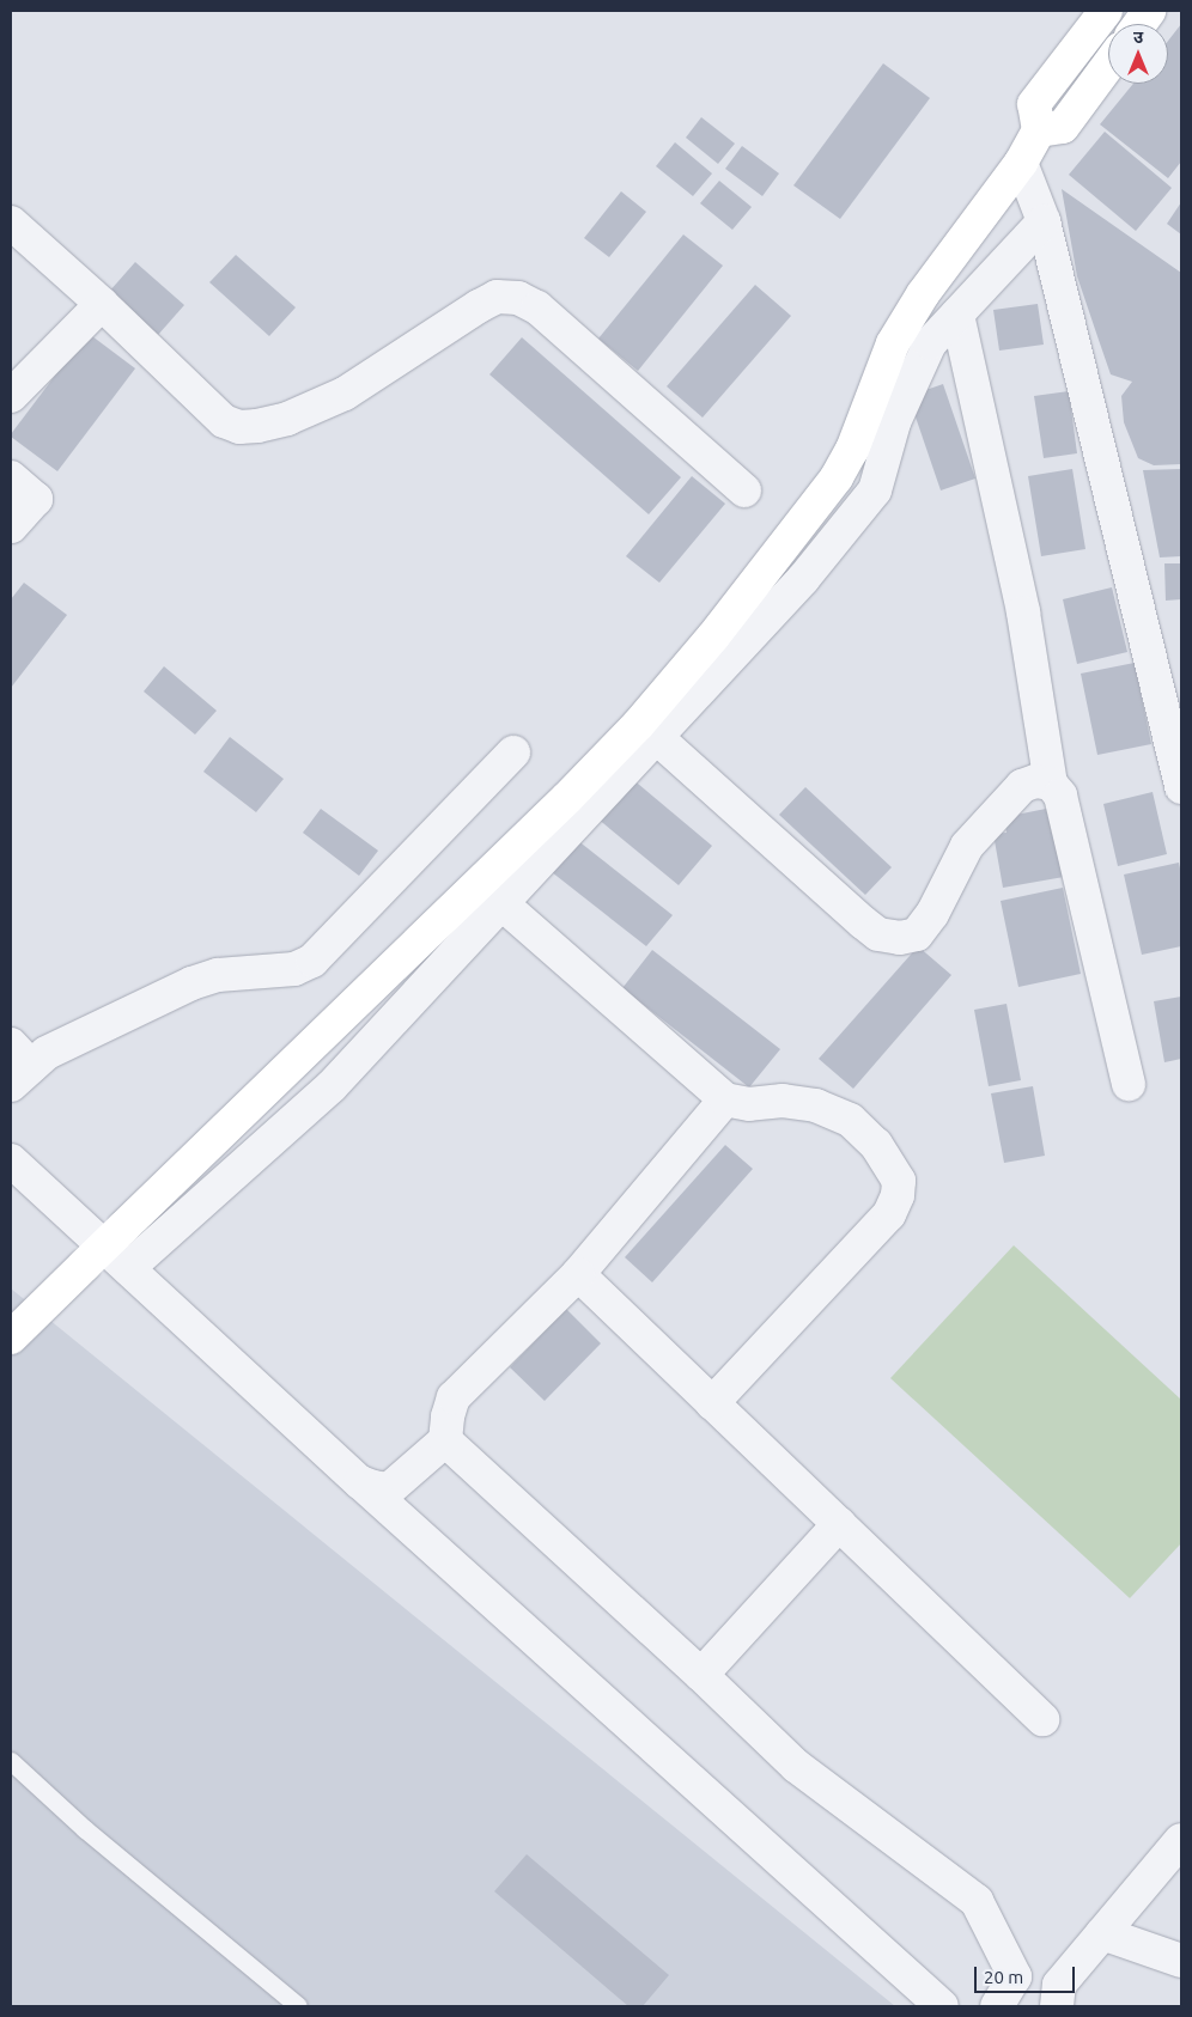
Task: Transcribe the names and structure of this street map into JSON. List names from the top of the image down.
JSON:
{
  "scale_bar": "20 m",
  "north": "top"
}
